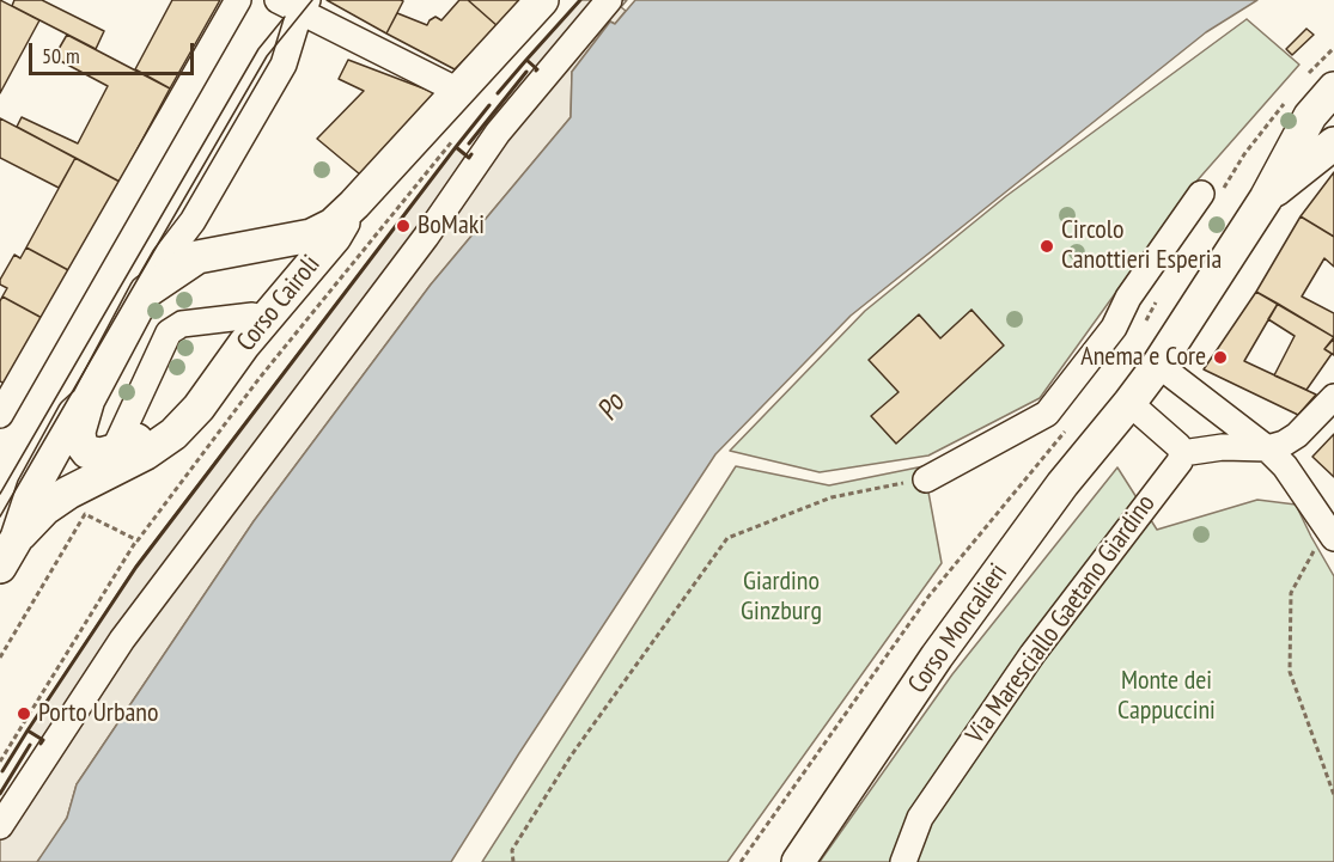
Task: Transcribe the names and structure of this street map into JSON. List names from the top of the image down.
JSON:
{
  "streets": {
    "main road": ["Corso Cairoli", "Corso Moncalieri"],
    "street": ["Via Maresciallo Gaetano Giardino"]
  },
  "water": ["Po"],
  "parks": ["Giardino Ginzburg", "Monte dei Cappuccini"],
  "places": [
    "BoMaki",
    "Circolo Canottieri Esperia",
    "Anema e Core",
    "Porto Urbano"
  ],
  "scale_bar": "50 m"
}
